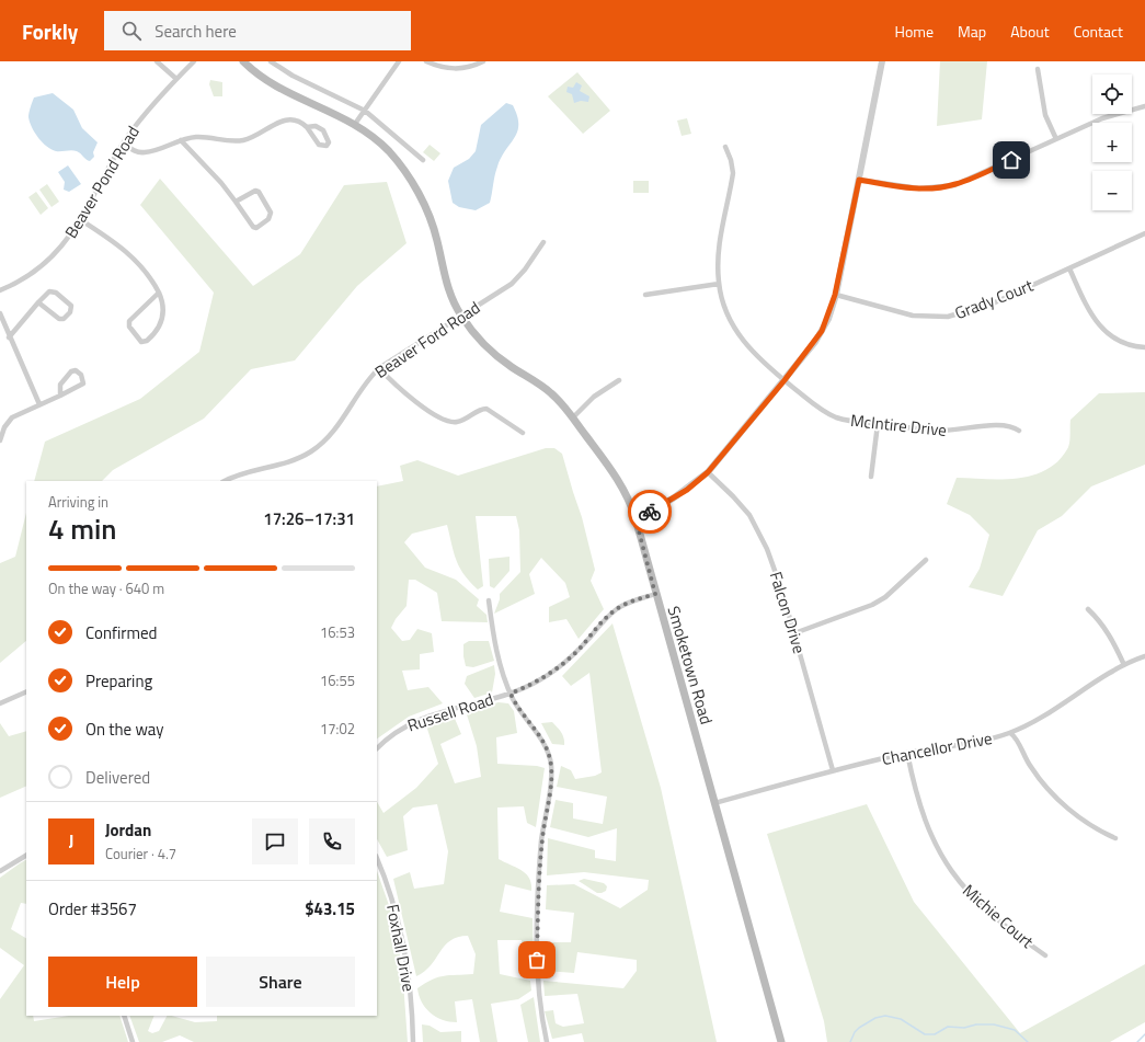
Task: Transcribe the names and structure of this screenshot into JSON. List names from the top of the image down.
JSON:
{
  "streets": {
    "main road": ["Smoketown Road"],
    "street": [
      "Beaver Pond Road",
      "Grady Court",
      "Beaver Ford Road",
      "McIntire Drive",
      "Falcon Drive",
      "Russell Road",
      "Chancellor Drive",
      "Michie Court",
      "Foxhall Drive"
    ]
  },
  "crossings": [
    ["Beaver Ford Road", "Smoketown Road"],
    ["Falcon Drive", "Chancellor Drive"],
    ["Smoketown Road", "Russell Road"],
    ["Smoketown Road", "Chancellor Drive"],
    ["Chancellor Drive", "Michie Court"]
  ],
  "page": {
    "header": "Forkly",
    "search": "Search here",
    "nav": [
      "Home",
      "Map",
      "About",
      "Contact"
    ],
    "map_buttons": ["+", "−"],
    "heading": ["4 min", "Arriving in", "17:26–17:31"],
    "panel": [
      "Jordan",
      "Courier · 4.7",
      "Order #3567",
      "$43.15"
    ],
    "bar": "On the way · 640 m",
    "list": [
      ["Confirmed", "16:53"],
      ["Preparing", "16:55"],
      ["On the way", "17:02"],
      "Delivered"
    ],
    "round": "J",
    "buttons": ["Help", "Share"]
  }
}
